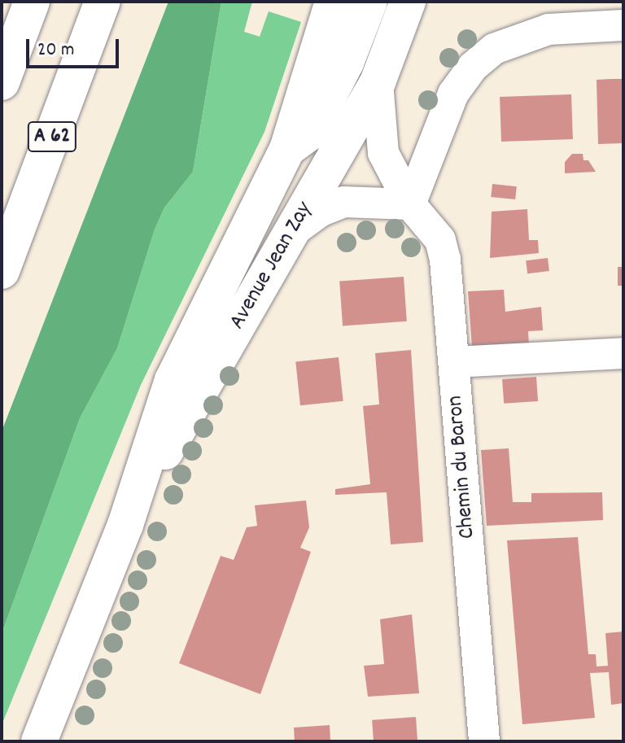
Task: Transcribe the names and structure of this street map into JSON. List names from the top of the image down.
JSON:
{
  "streets": {
    "main road": ["A 62", "Avenue Jean Zay"],
    "street": ["Chemin du Baron"]
  },
  "crossings": [
    ["Avenue Jean Zay", "Chemin du Baron"]
  ],
  "scale_bar": "20 m"
}
